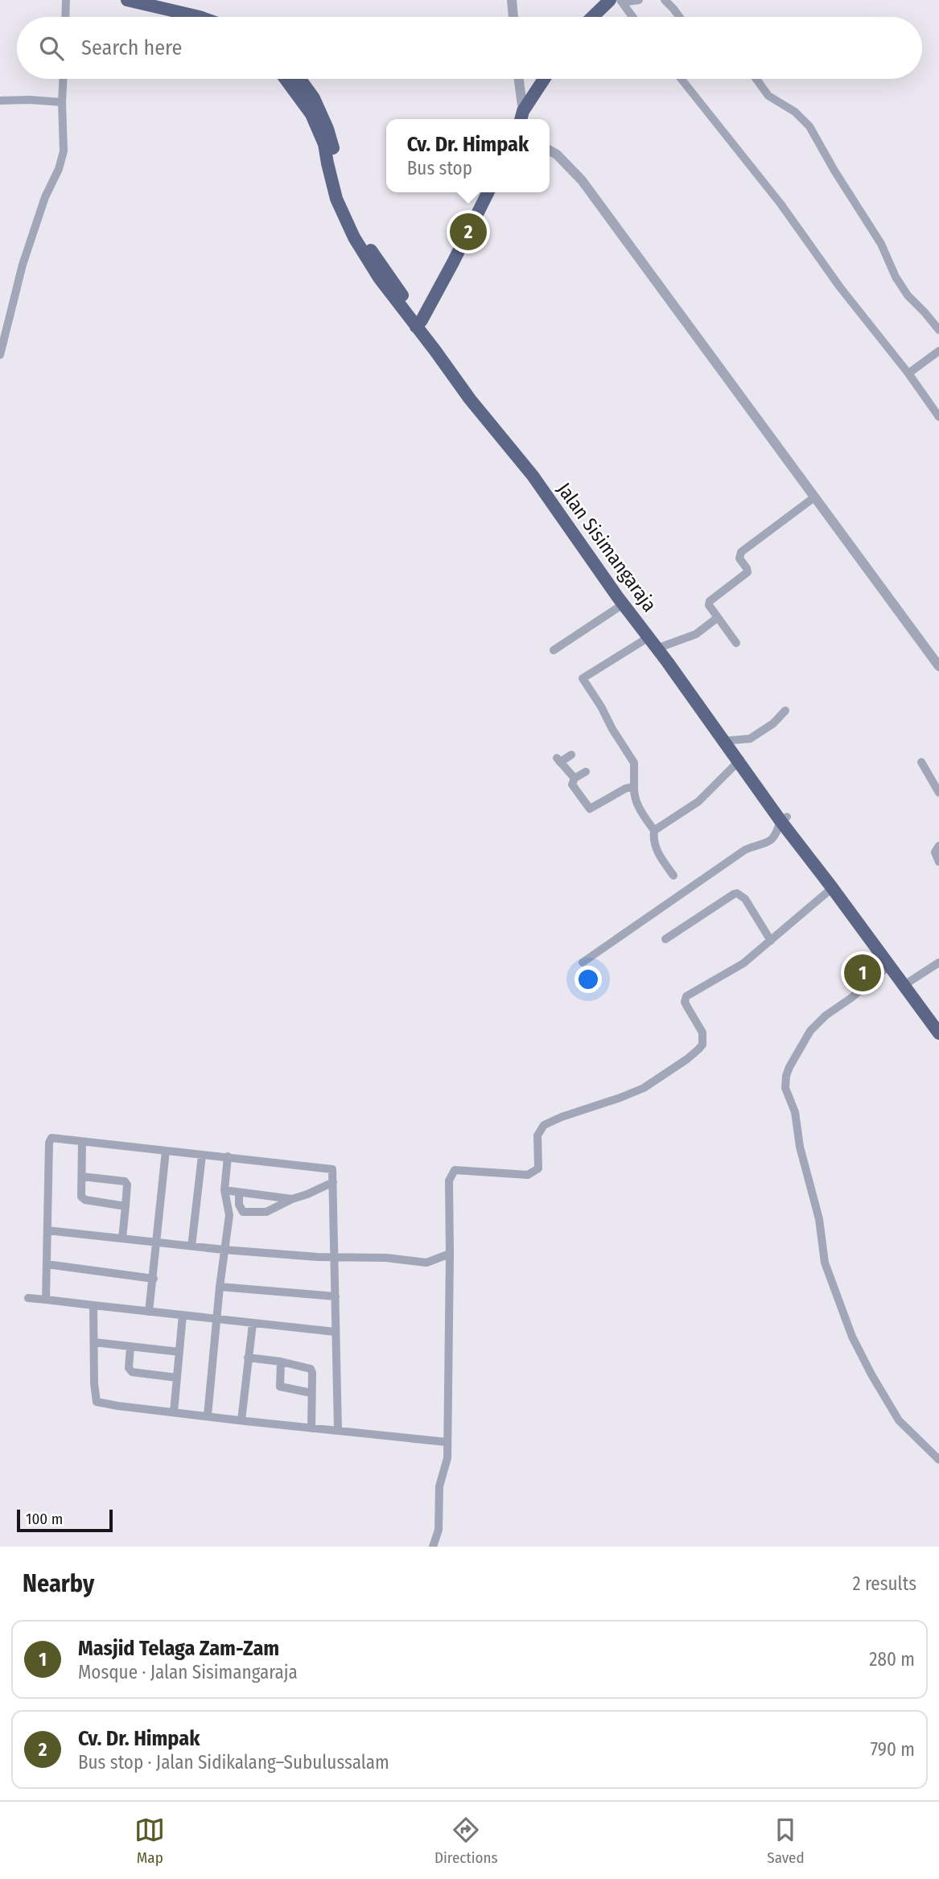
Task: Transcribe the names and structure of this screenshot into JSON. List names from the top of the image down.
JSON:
{
  "streets": {
    "highway": ["Jalan Sisimangaraja"]
  },
  "scale_bar": "100 m",
  "page": {
    "search": "Search here",
    "popup": ["Cv. Dr. Himpak", "Bus stop"],
    "pins": ["2", "1"],
    "scale": "100 m",
    "heading": ["Nearby", "2 results"],
    "list": [
      {
        "mark": "1",
        "name": "Masjid Telaga Zam-Zam",
        "note": "Mosque · Jalan Sisimangaraja",
        "value": "280 m"
      },
      {
        "mark": "2",
        "name": "Cv. Dr. Himpak",
        "note": "Bus stop · Jalan Sidikalang–Subulussalam",
        "value": "790 m"
      }
    ],
    "nav": ["Map", "Directions", "Saved"]
  }
}
